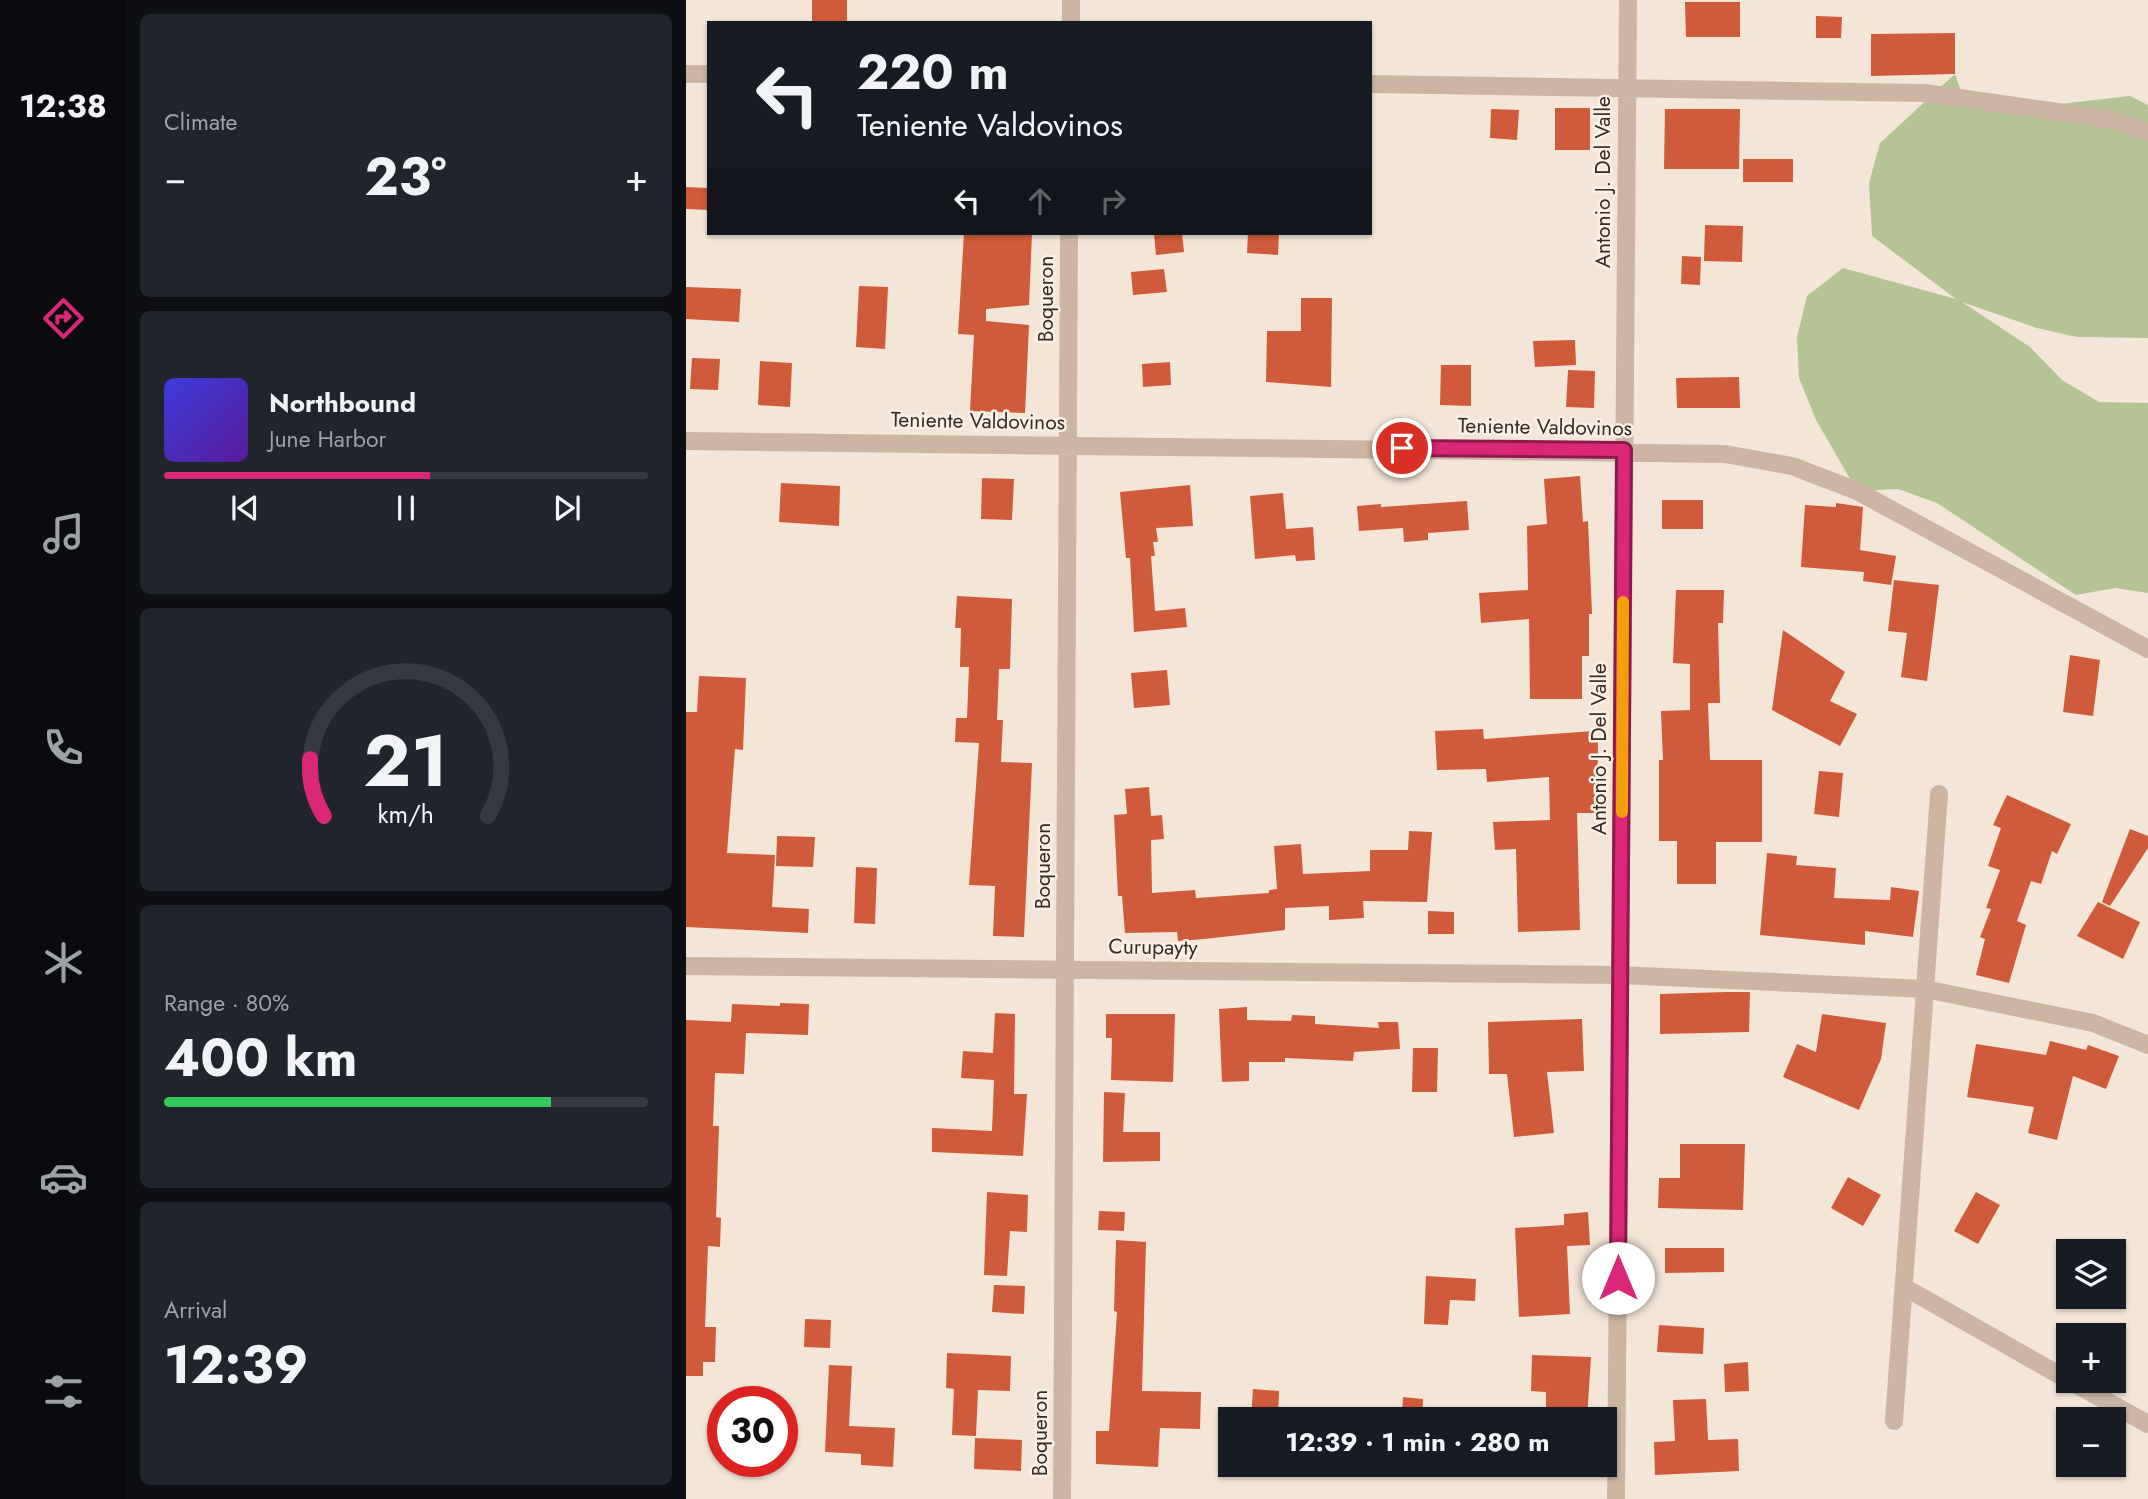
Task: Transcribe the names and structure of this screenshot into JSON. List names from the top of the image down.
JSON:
{
  "streets": {
    "street": [
      "Antonio J. Del Valle",
      "Boqueron",
      "Teniente Valdovinos",
      "Curupayty"
    ]
  },
  "crossings": [
    ["Antonio J. Del Valle", "Teniente Valdovinos"],
    ["Antonio J. Del Valle", "Curupayty"],
    ["Boqueron", "Teniente Valdovinos"],
    ["Boqueron", "Curupayty"]
  ],
  "page": {
    "tabs": "12:38",
    "tile": [
      "Climate",
      ["Range · 80%", "400 km"],
      ["Arrival", "12:39"]
    ],
    "turn": ["220 m", "Teniente Valdovinos"],
    "heat": ["−", "23°", "+"],
    "song": ["Northbound", "June Harbor"],
    "map_buttons": ["+", "−"],
    "limit": "30",
    "trip": "12:39 · 1 min · 280 m",
    "gauge": ["21", "km/h"]
  }
}
